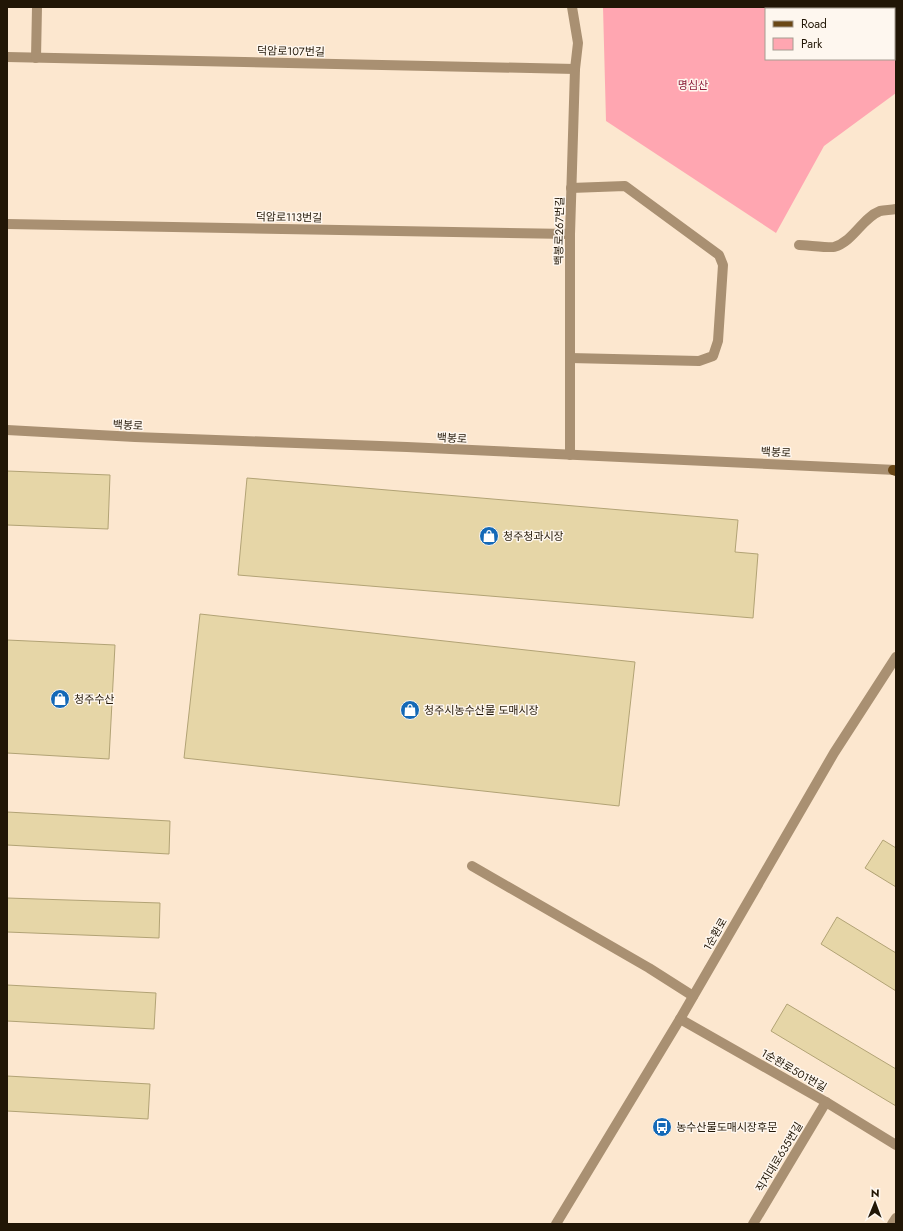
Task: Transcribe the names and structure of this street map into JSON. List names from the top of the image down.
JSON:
{
  "streets": {
    "street": [
      "덕암로107번길",
      "덕암로113번길",
      "백봉로267번길",
      "백봉로",
      "1순환로",
      "1순환로501번길",
      "직지대로635번길"
    ]
  },
  "crossings": [
    ["덕암로107번길", "백봉로267번길"],
    ["덕암로113번길", "백봉로267번길"],
    ["백봉로267번길", "백봉로"],
    ["1순환로", "1순환로501번길"],
    ["1순환로501번길", "직지대로635번길"]
  ],
  "parks": ["명심산"],
  "places": {
    "shop": ["청주청과시장", "청주수산", "청주시농수산물 도매시장"],
    "bus stop": ["농수산물도매시장후문"]
  },
  "legend": ["Road", "Park"],
  "north": "top"
}
